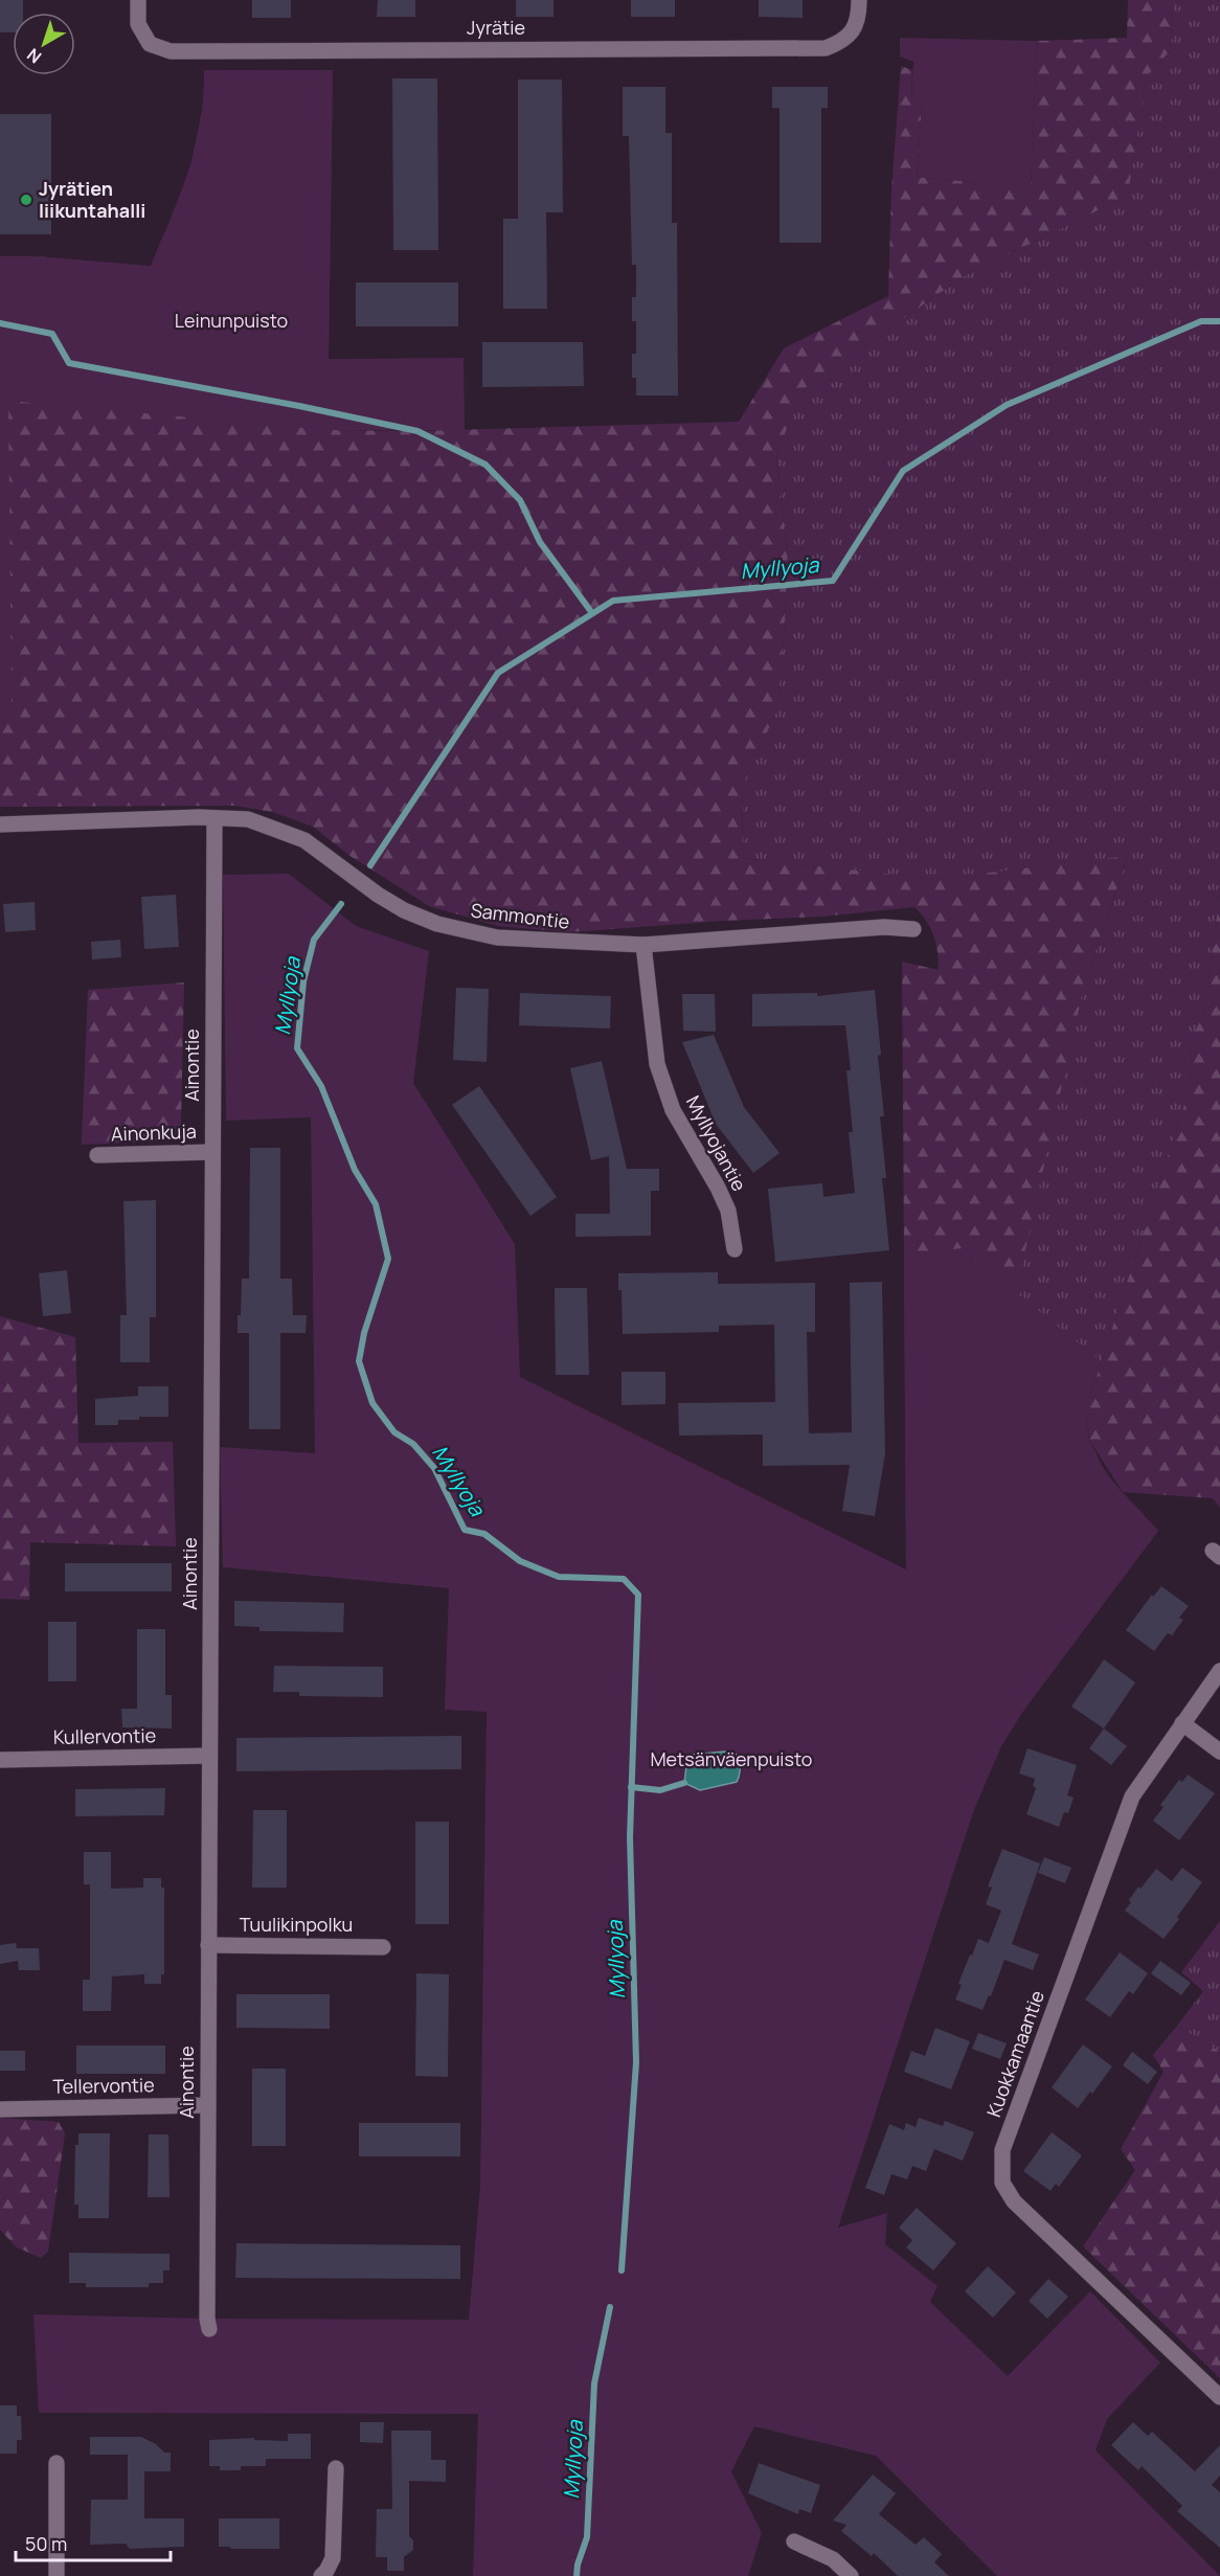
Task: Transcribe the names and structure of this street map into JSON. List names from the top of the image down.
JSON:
{
  "streets": {
    "street": [
      "Jyrätie",
      "Sammontie",
      "Ainontie",
      "Ainonkuja",
      "Myllyojantie",
      "Kullervontie",
      "Tuulikinpolku",
      "Kuokkamaantie",
      "Tellervontie"
    ]
  },
  "crossings": [
    ["Sammontie", "Ainontie"],
    ["Sammontie", "Myllyojantie"],
    ["Ainontie", "Ainonkuja"],
    ["Ainontie", "Kullervontie"],
    ["Ainontie", "Tuulikinpolku"],
    ["Ainontie", "Tellervontie"]
  ],
  "water": ["Myllyoja"],
  "parks": ["Leinunpuisto", "Metsänväenpuisto"],
  "places": ["Jyrätien liikuntahalli"],
  "scale_bar": "50 m",
  "north": "bottom left"
}
